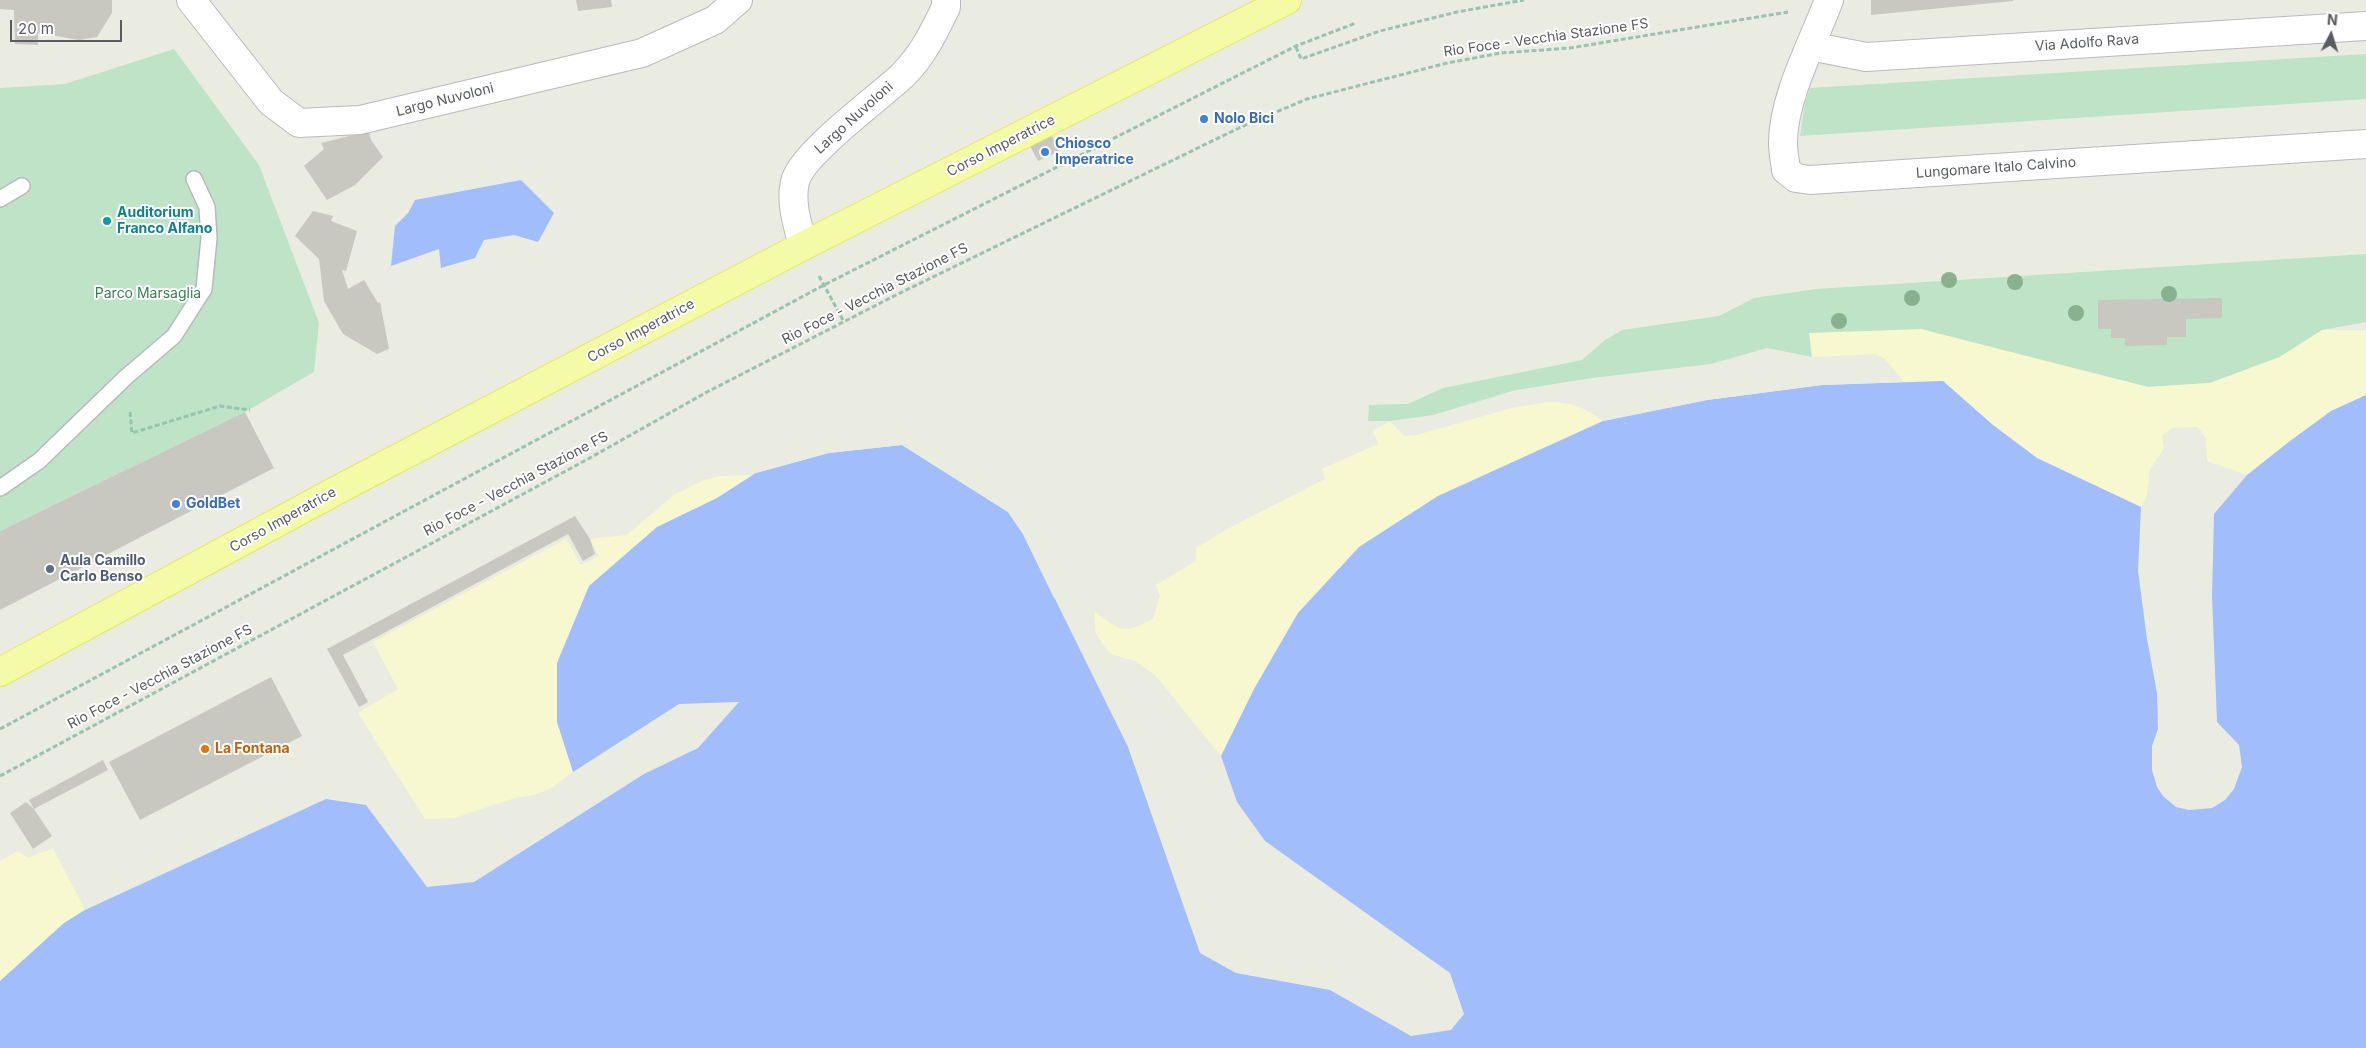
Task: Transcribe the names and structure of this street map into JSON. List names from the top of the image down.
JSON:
{
  "streets": {
    "main road": ["Corso Imperatrice"],
    "street": ["Via Adolfo Rava", "Largo Nuvoloni", "Lungomare Italo Calvino"],
    "path": ["Rio Foce - Vecchia Stazione FS"]
  },
  "crossings": [
    ["Rio Foce - Vecchia Stazione FS", "Lungomare Italo Calvino"],
    ["Via Adolfo Rava", "Lungomare Italo Calvino"],
    ["Largo Nuvoloni", "Corso Imperatrice"]
  ],
  "parks": ["Parco Marsaglia"],
  "places": [
    "Nolo Bici",
    "Chiosco Imperatrice",
    "Auditorium Franco Alfano",
    "GoldBet",
    "Aula Camillo Carlo Benso",
    "La Fontana"
  ],
  "scale_bar": "20 m",
  "north": "top"
}
